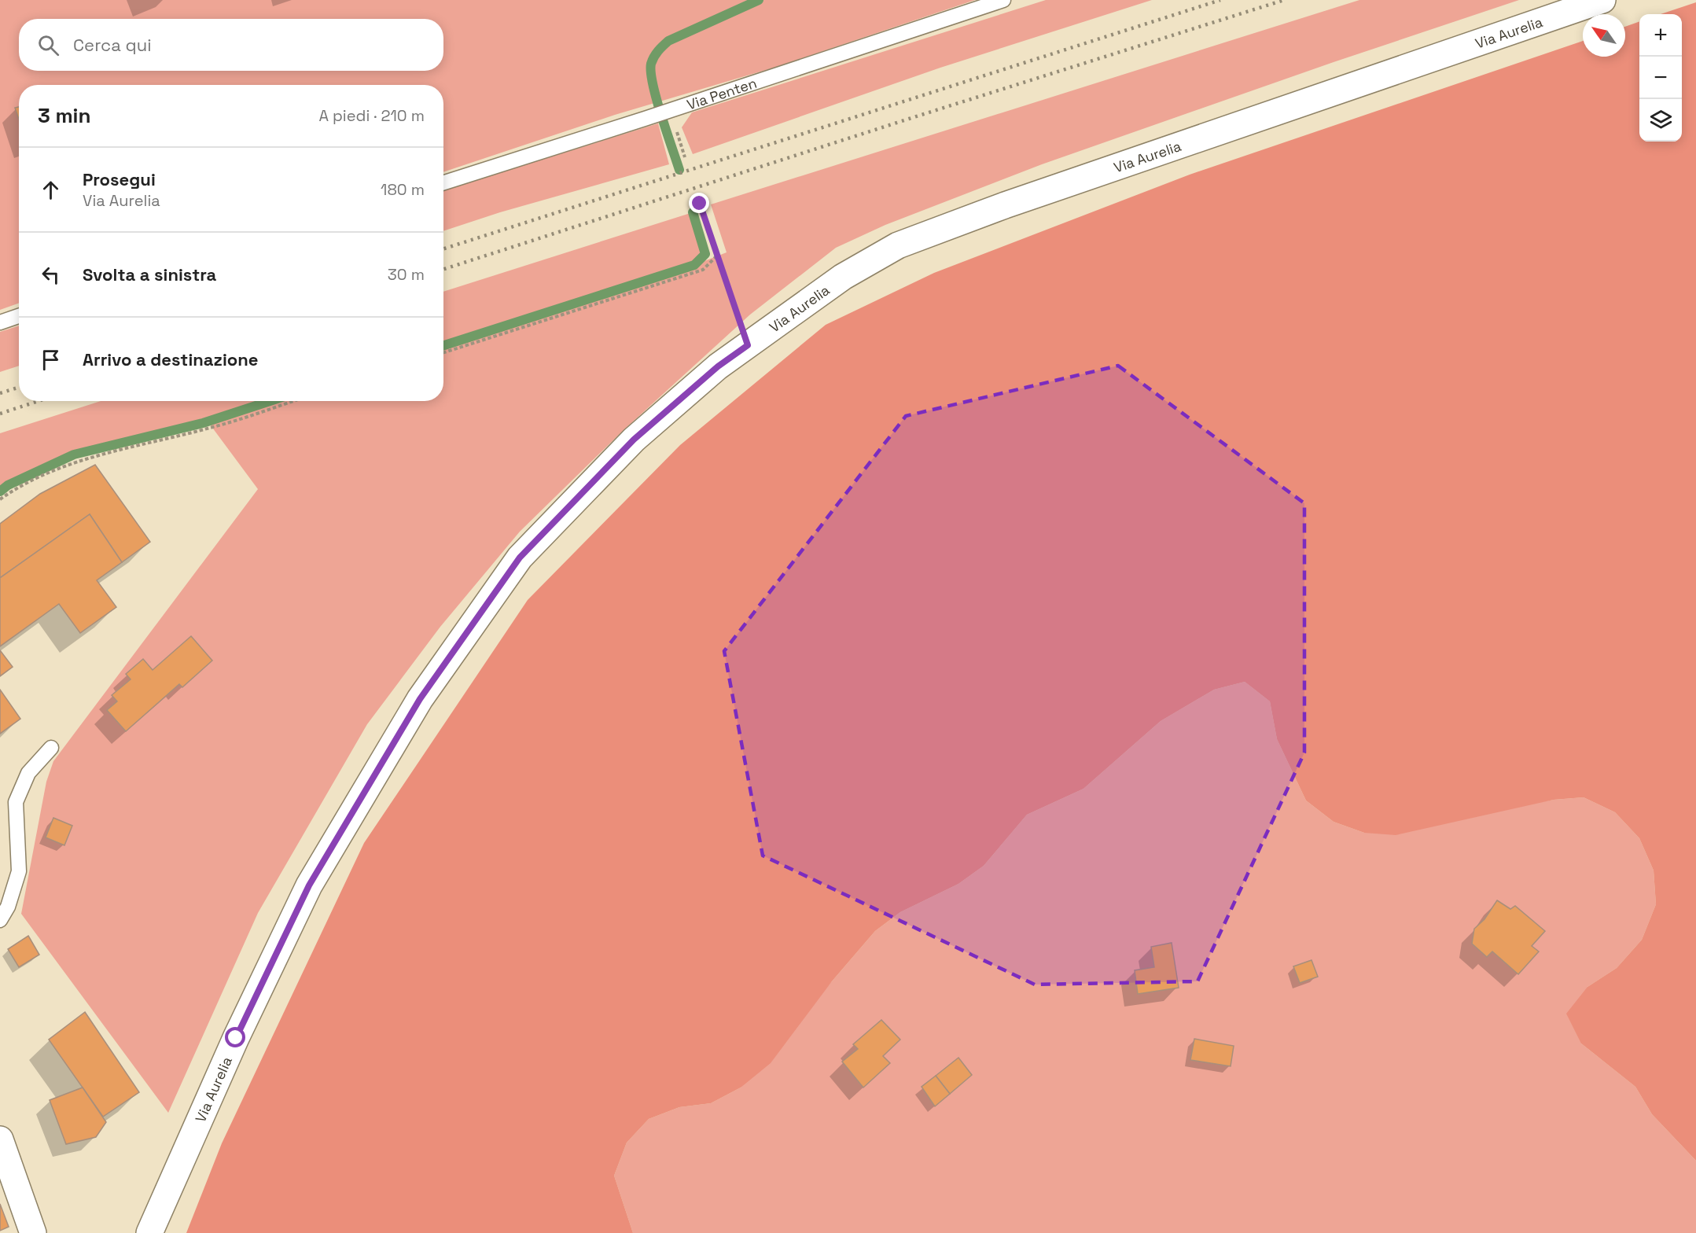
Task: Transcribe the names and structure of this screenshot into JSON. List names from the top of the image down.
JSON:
{
  "streets": {
    "main road": ["Via Aurelia"],
    "lane": ["Via Penten"]
  },
  "north": "top left",
  "page": {
    "map_buttons": ["+", "−"],
    "search": "Cerca qui",
    "heading": ["3 min", "A piedi · 210 m"],
    "list": [
      ["Prosegui", "Via Aurelia", "180 m"],
      ["Svolta a sinistra", "30 m"],
      "Arrivo a destinazione"
    ]
  }
}
